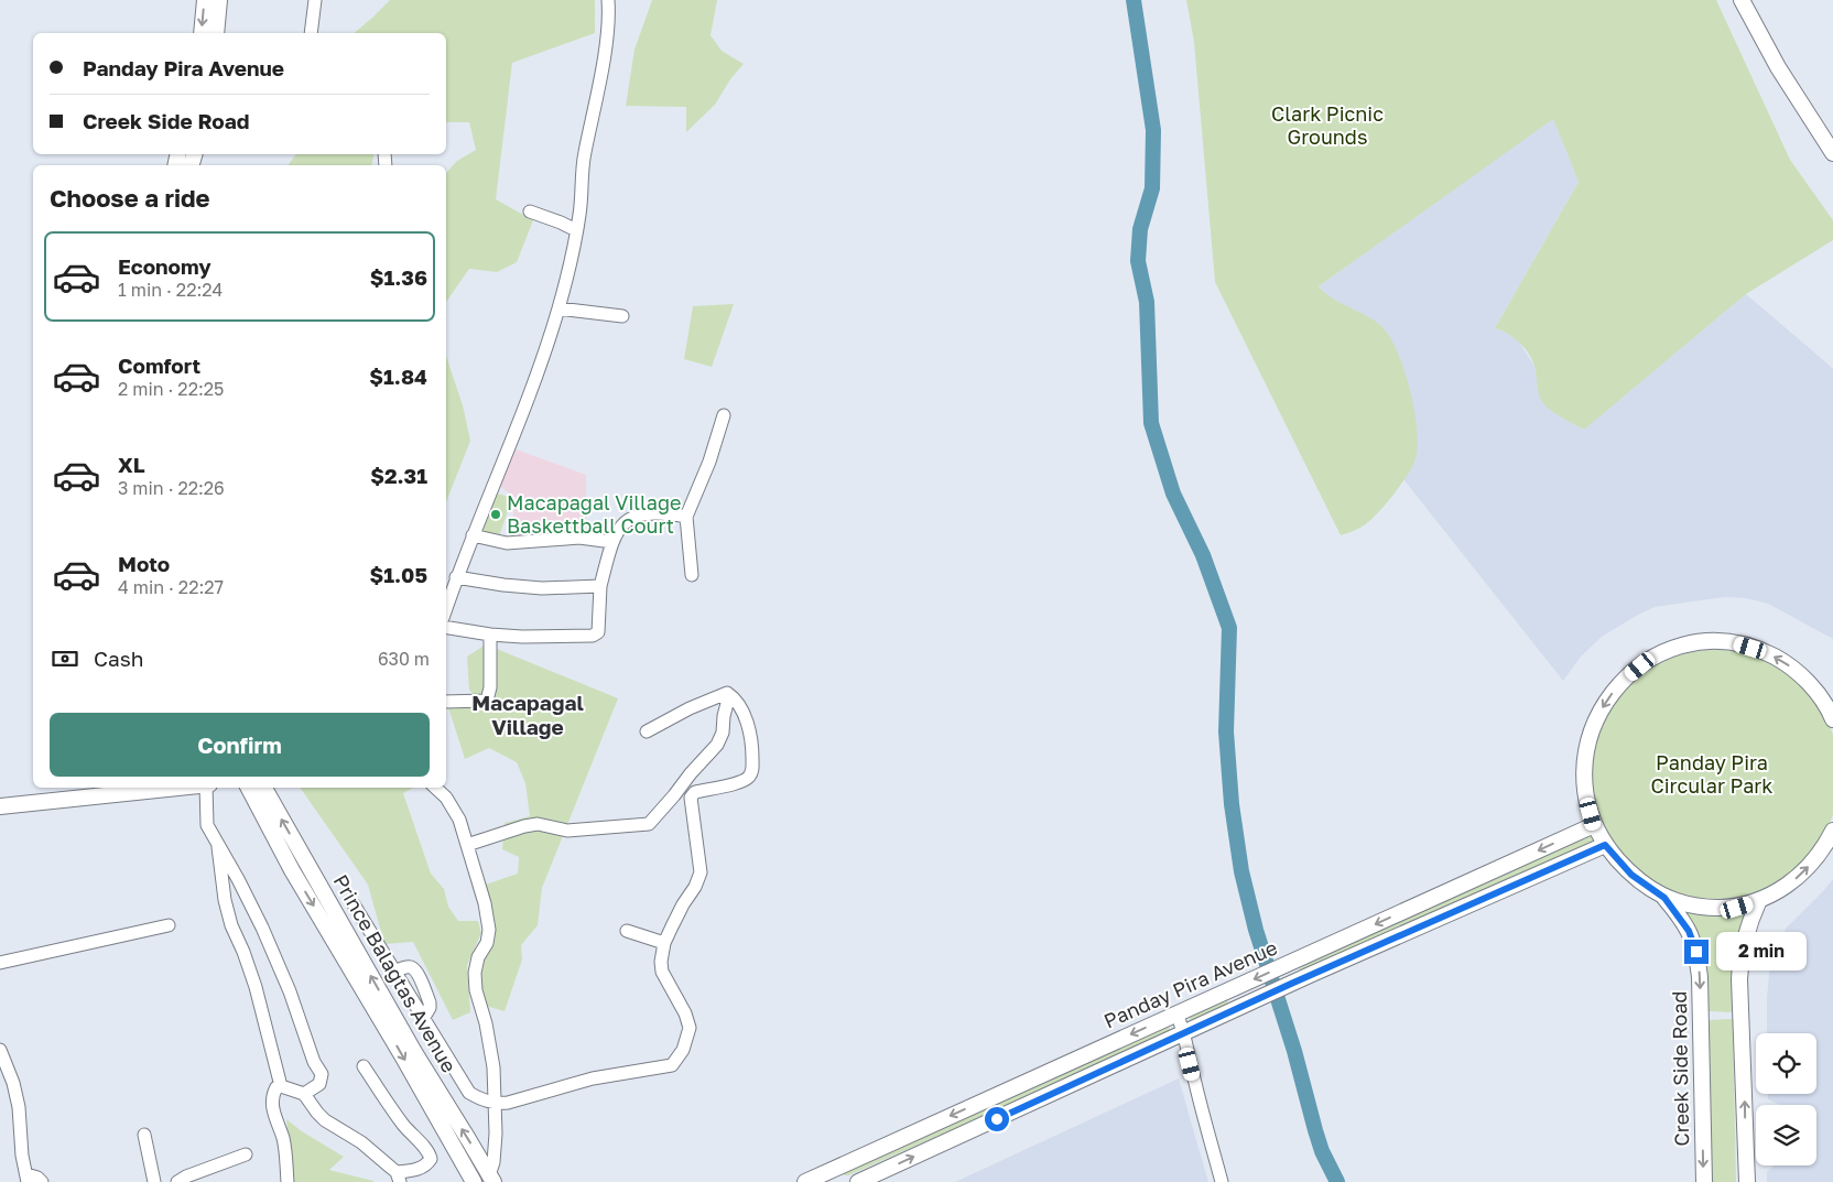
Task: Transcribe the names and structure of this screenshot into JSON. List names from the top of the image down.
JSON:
{
  "streets": {
    "main road": ["Prince Balagtas Avenue", "Panday Pira Avenue", "Creek Side Road"]
  },
  "districts": ["Macapagal Village"],
  "parks": ["Clark Picnic Grounds", "Panday Pira Circular Park"],
  "places": ["Macapagal Village Baskettball Court"],
  "page": {
    "banner": ["Panday Pira Avenue", "Creek Side Road"],
    "heading": "Choose a ride",
    "list": [
      {
        "name": "Economy",
        "note": "1 min · 22:24",
        "value": "$1.36"
      },
      {
        "name": "Comfort",
        "note": "2 min · 22:25",
        "value": "$1.84"
      },
      {
        "name": "XL",
        "note": "3 min · 22:26",
        "value": "$2.31"
      },
      {
        "name": "Moto",
        "note": "4 min · 22:27",
        "value": "$1.05"
      }
    ],
    "pay": ["Cash", "630 m"],
    "buttons": "Confirm",
    "bubble": "2 min"
  }
}
